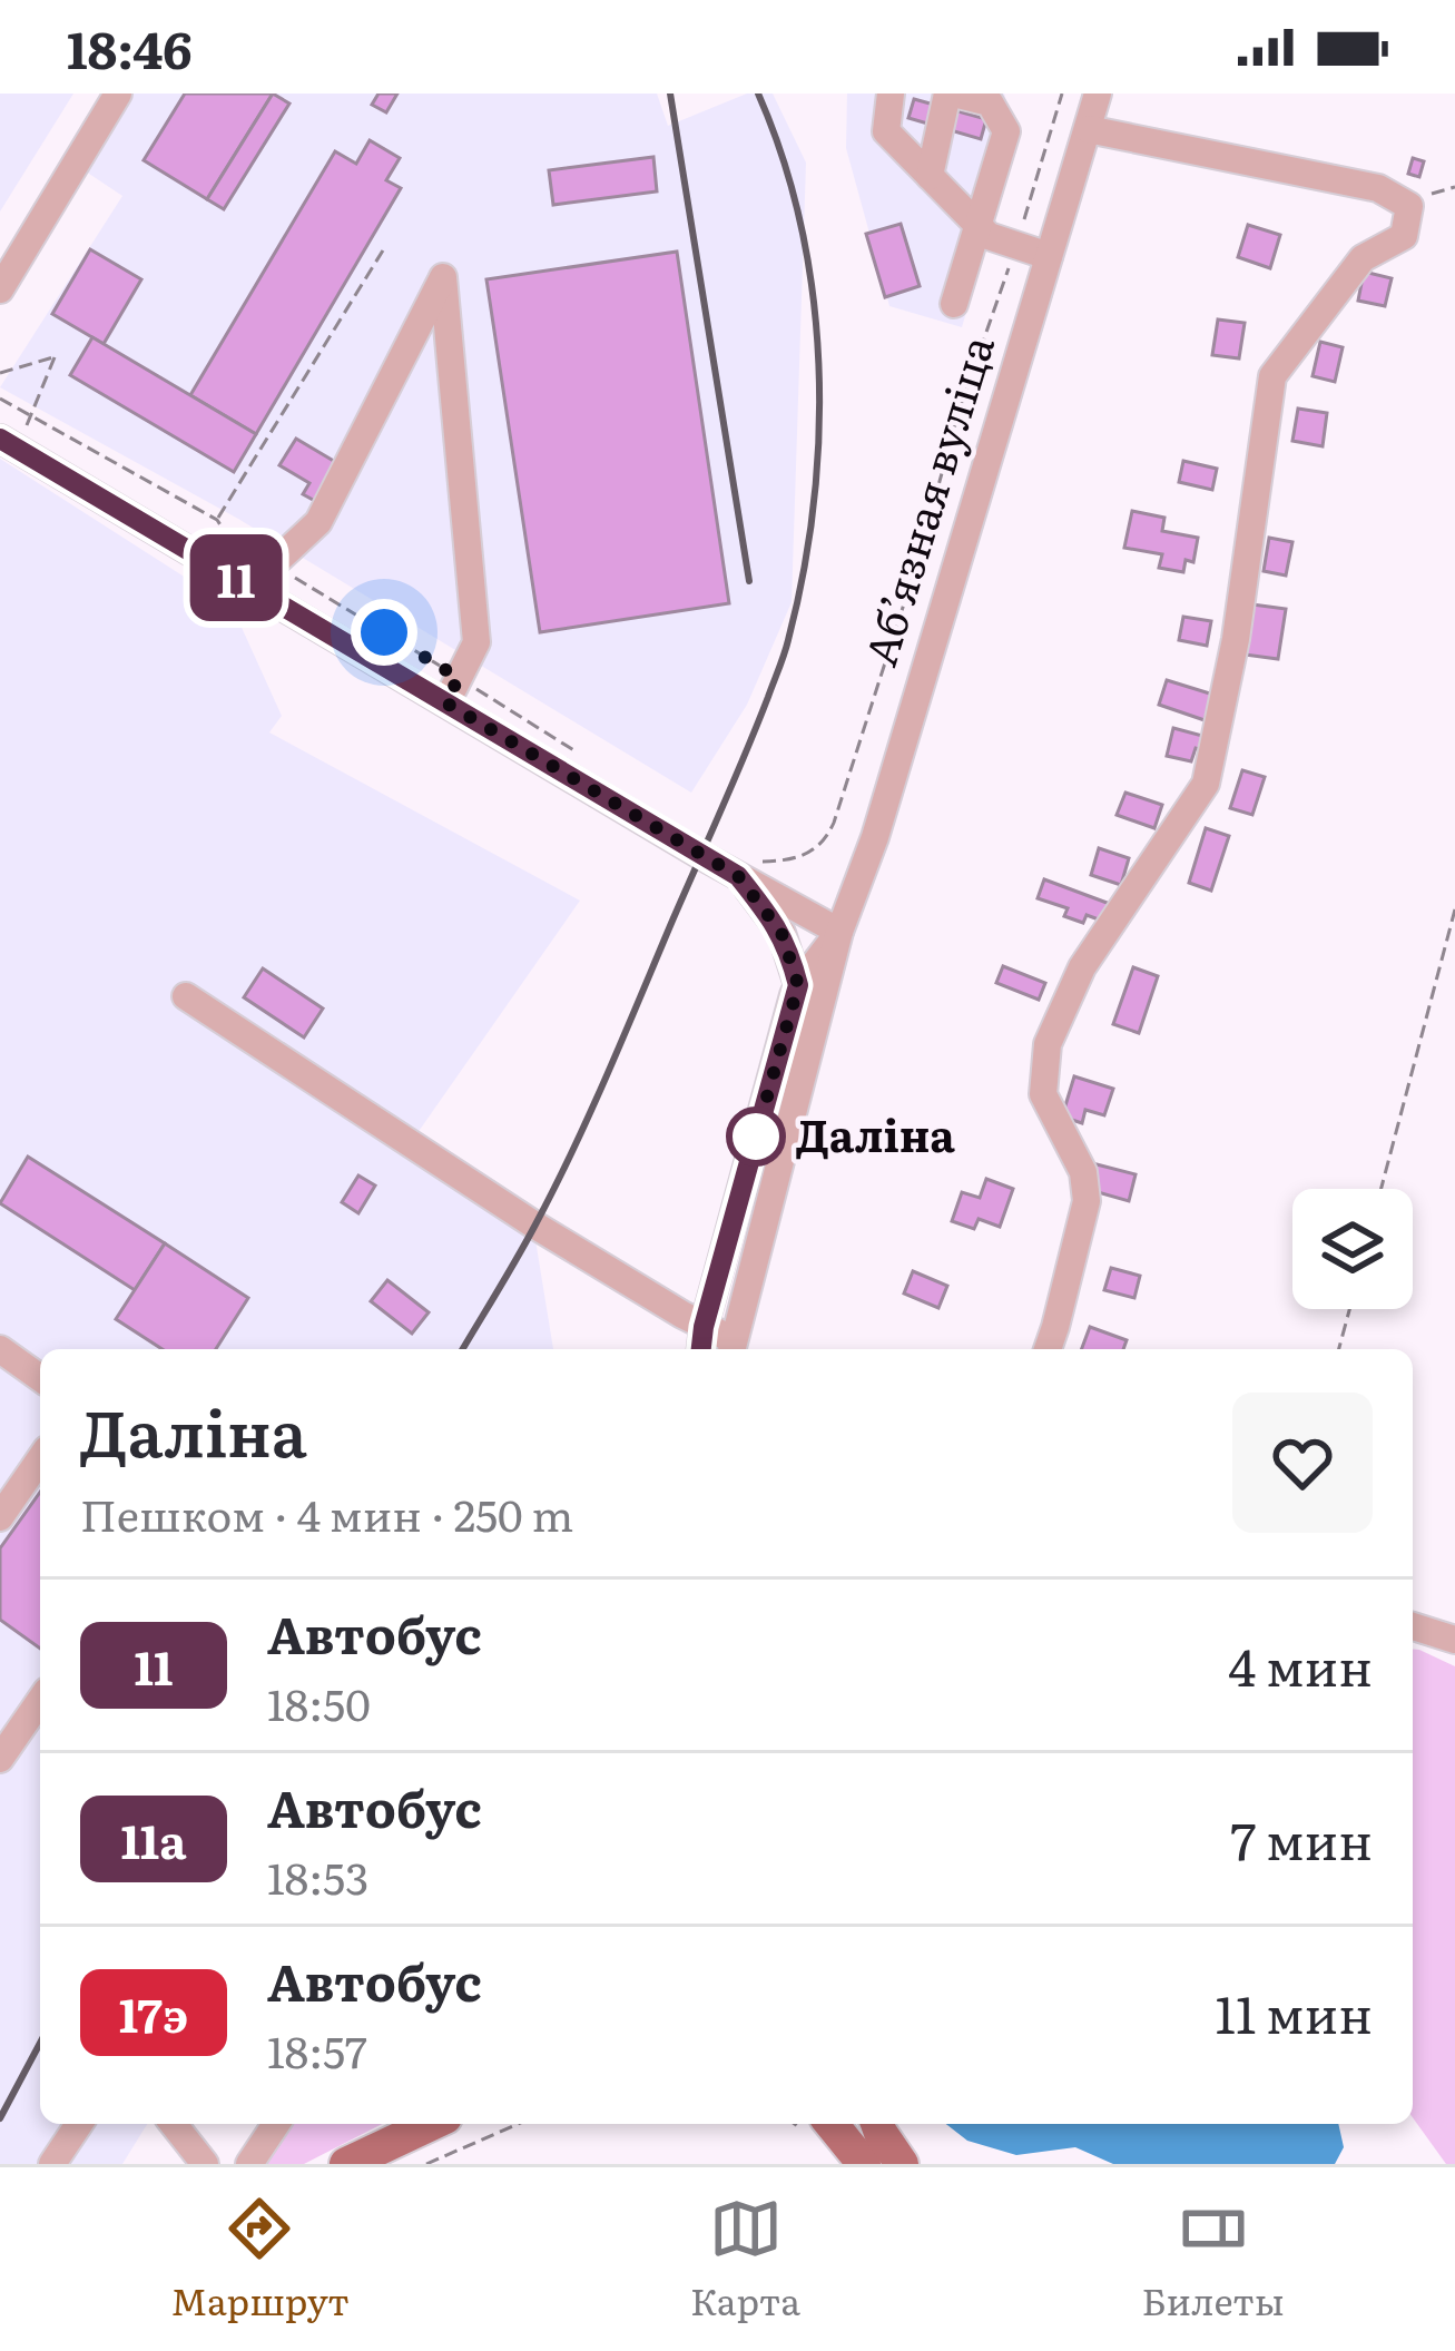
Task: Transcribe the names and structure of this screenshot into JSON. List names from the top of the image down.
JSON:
{
  "streets": {
    "street": ["Абʼязная вуліца"]
  },
  "places": ["Даліна"],
  "lines": ["bus line 11"],
  "page": {
    "status": "18:46",
    "on_map": "11",
    "heading": ["Даліна", "Пешком · 4 мин · 250 m"],
    "list": [
      {
        "mark": "11",
        "name": "Автобус",
        "note": "18:50",
        "value": "4 мин"
      },
      {
        "mark": "11а",
        "name": "Автобус",
        "note": "18:53",
        "value": "7 мин"
      },
      {
        "mark": "17э",
        "name": "Автобус",
        "note": "18:57",
        "value": "11 мин"
      }
    ],
    "tabs": ["Маршрут", "Карта", "Билеты"]
  }
}
